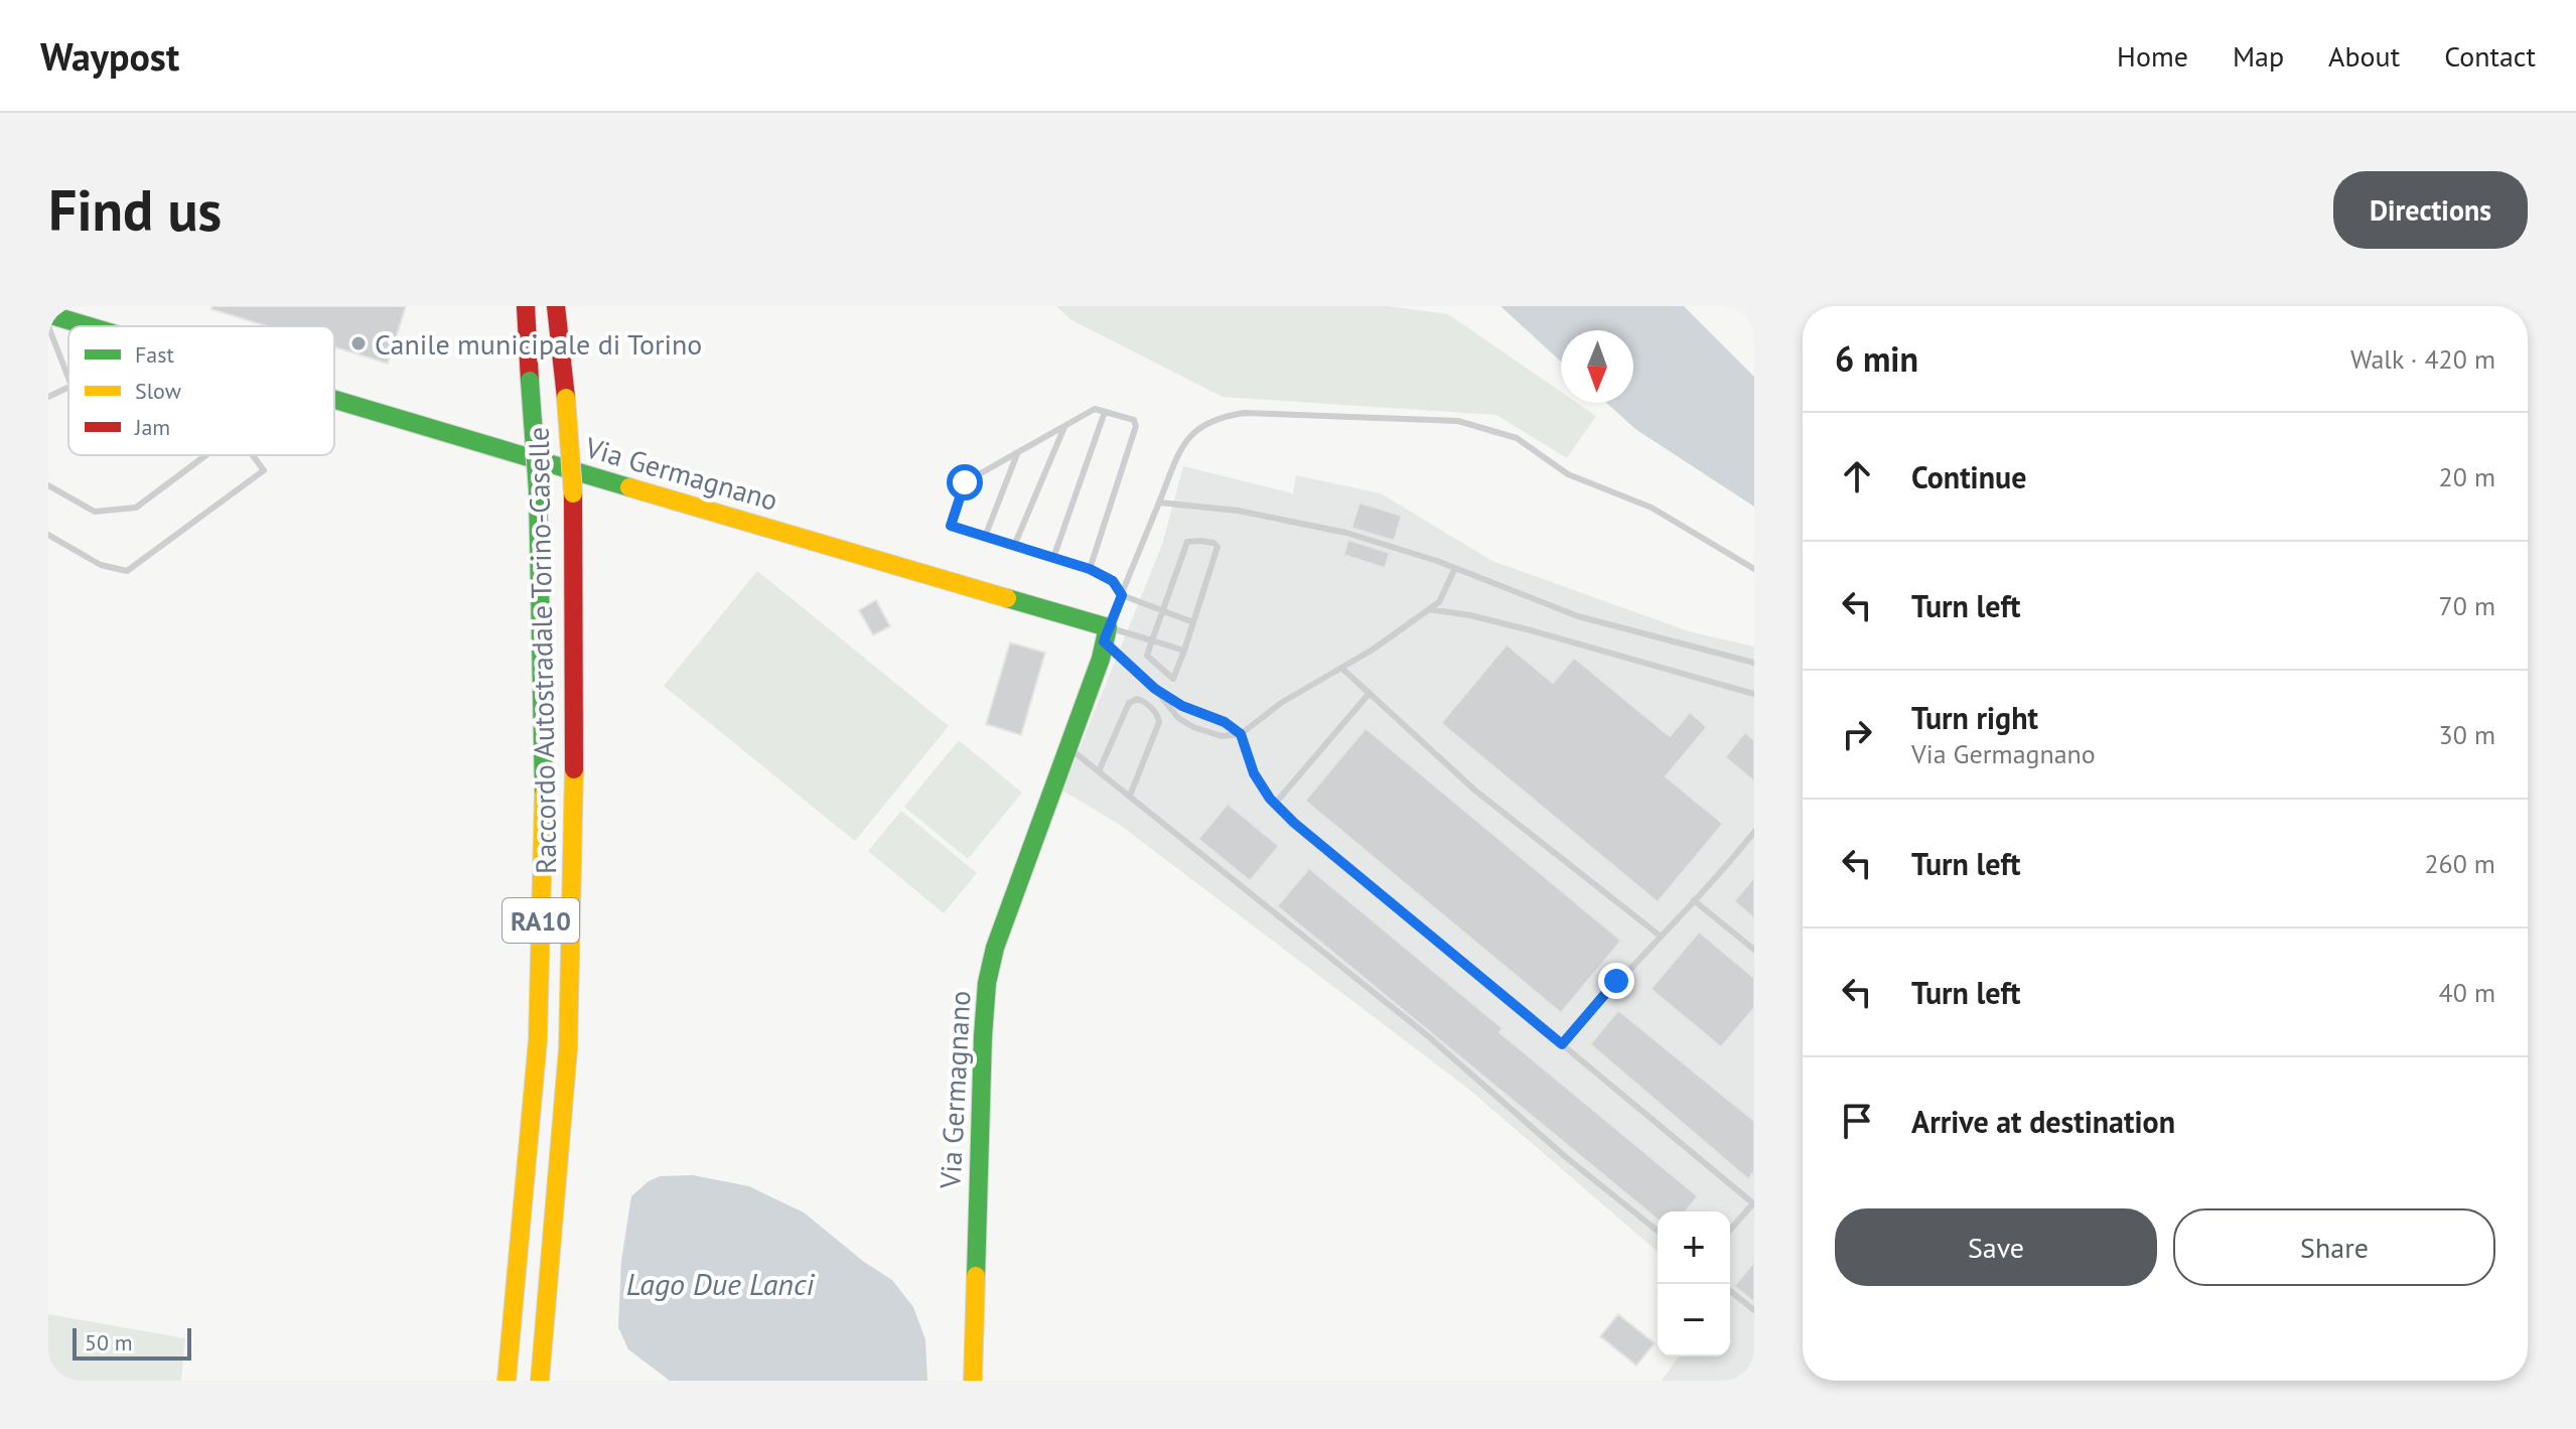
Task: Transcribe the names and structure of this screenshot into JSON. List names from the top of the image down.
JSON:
{
  "streets": {
    "main road": ["Via Germagnano", "Raccordo Autostradale Torino-Caselle", "RA10"]
  },
  "water": ["Lago Due Lanci"],
  "places": ["Canile municipale di Torino"],
  "legend": ["Fast", "Slow", "Jam"],
  "scale_bar": "50 m",
  "north": "bottom",
  "page": {
    "header": "Waypost",
    "nav": [
      "Home",
      "Map",
      "About",
      "Contact"
    ],
    "buttons": [
      "Directions",
      ["Save", "Share"]
    ],
    "title": "Find us",
    "heading": ["6 min", "Walk · 420 m"],
    "list": [
      ["Continue", "20 m"],
      ["Turn left", "70 m"],
      ["Turn right", "Via Germagnano", "30 m"],
      ["Turn left", "260 m"],
      ["Turn left", "40 m"],
      "Arrive at destination"
    ],
    "map_buttons": ["+", "−"],
    "scale": "50 m"
  }
}
